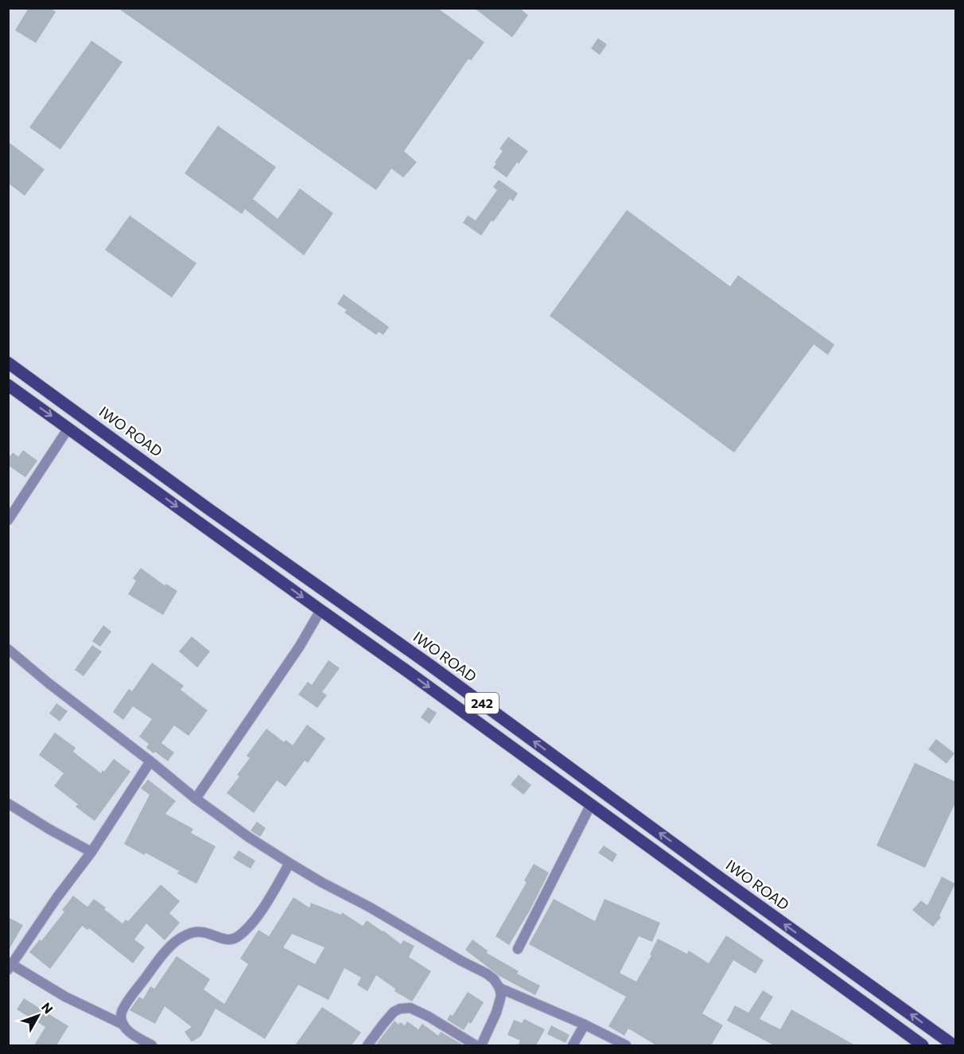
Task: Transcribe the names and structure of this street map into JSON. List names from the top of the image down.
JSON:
{
  "streets": {
    "main road": ["IWO ROAD", "242"]
  },
  "north": "top right"
}
